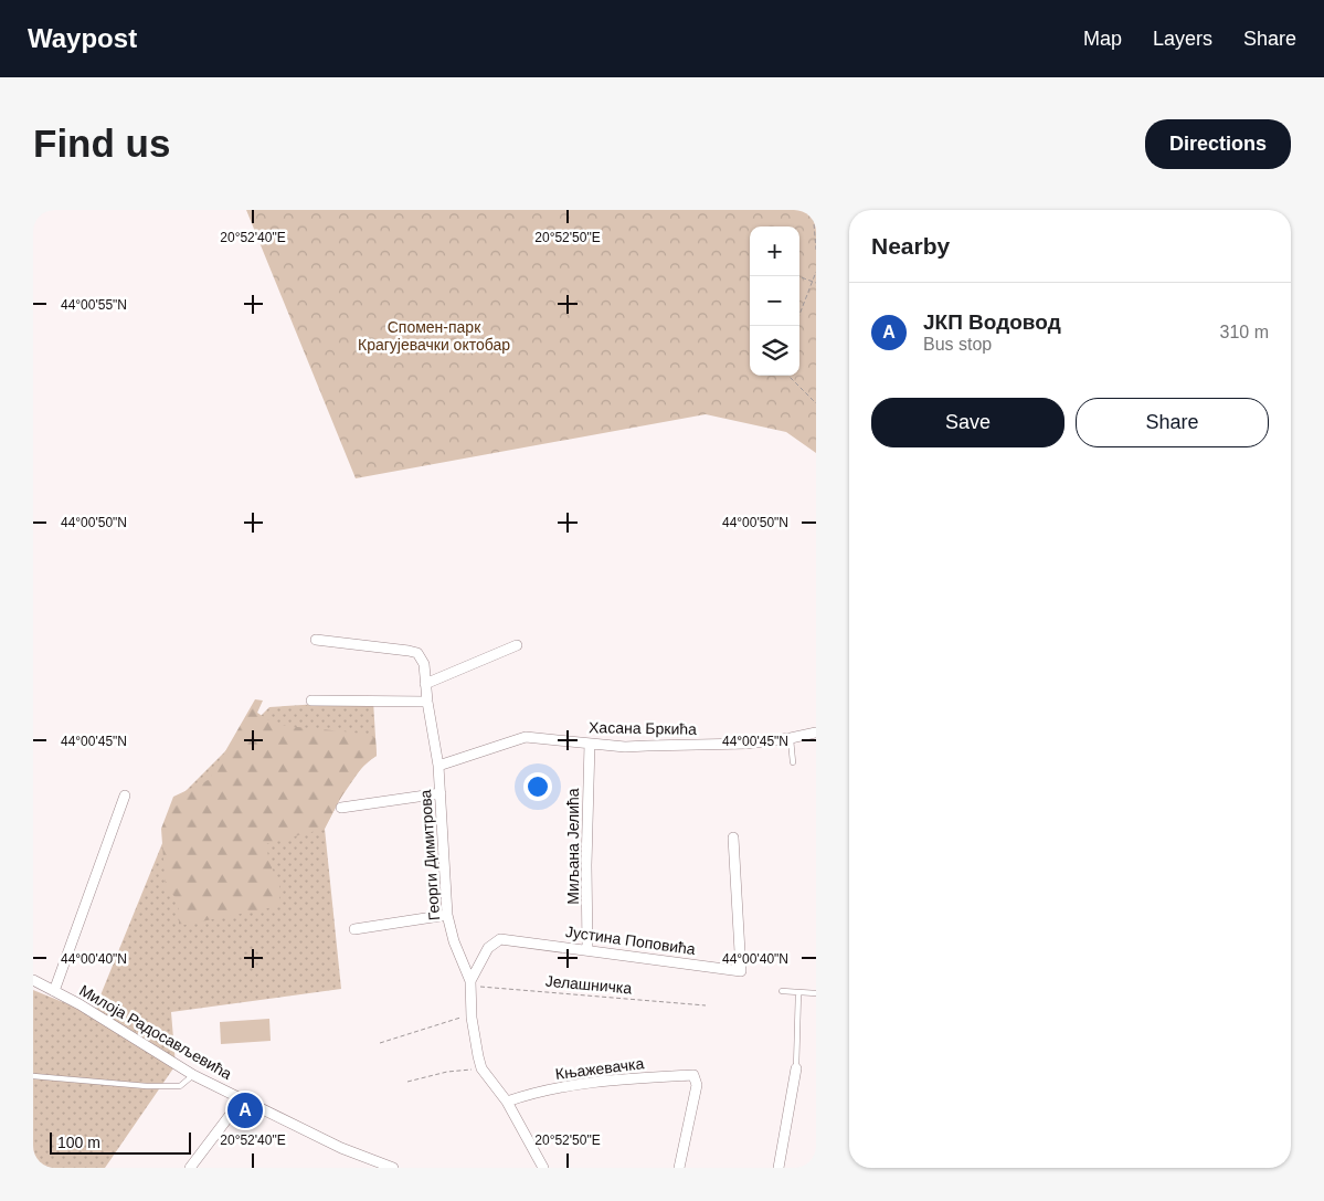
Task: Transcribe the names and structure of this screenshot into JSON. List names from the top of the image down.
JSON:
{
  "streets": {
    "street": [
      "Хасана Бркића",
      "Миљана Јелића",
      "Георги Димитрова",
      "Јустина Поповића",
      "Милоја Радосављевића",
      "Књажевачка"
    ],
    "path": ["Јелашничка"]
  },
  "crossings": [
    ["Хасана Бркића", "Миљана Јелића"],
    ["Хасана Бркића", "Георги Димитрова"],
    ["Миљана Јелића", "Јустина Поповића"],
    ["Георги Димитрова", "Јустина Поповића"],
    ["Георги Димитрова", "Јелашничка"],
    ["Георги Димитрова", "Књажевачка"],
    ["Јустина Поповића", "Јелашничка"]
  ],
  "parks": ["Спомен-парк Крагујевачки октобар"],
  "scale_bar": "100 m",
  "page": {
    "header": "Waypost",
    "nav": ["Map", "Layers", "Share"],
    "buttons": [
      "Directions",
      ["Save", "Share"]
    ],
    "title": "Find us",
    "heading": "Nearby",
    "map_buttons": ["+", "−"],
    "list": [
      {
        "mark": "A",
        "name": "ЈКП Водовод",
        "note": "Bus stop",
        "value": "310 m"
      }
    ],
    "pins": "A",
    "scale": "100 m"
  },
  "coordinates": [
    "20°52'40\"E",
    "20°52'50\"E",
    "44°00'55\"N",
    "44°00'50\"N",
    "44°00'45\"N",
    "44°00'40\"N"
  ]
}
